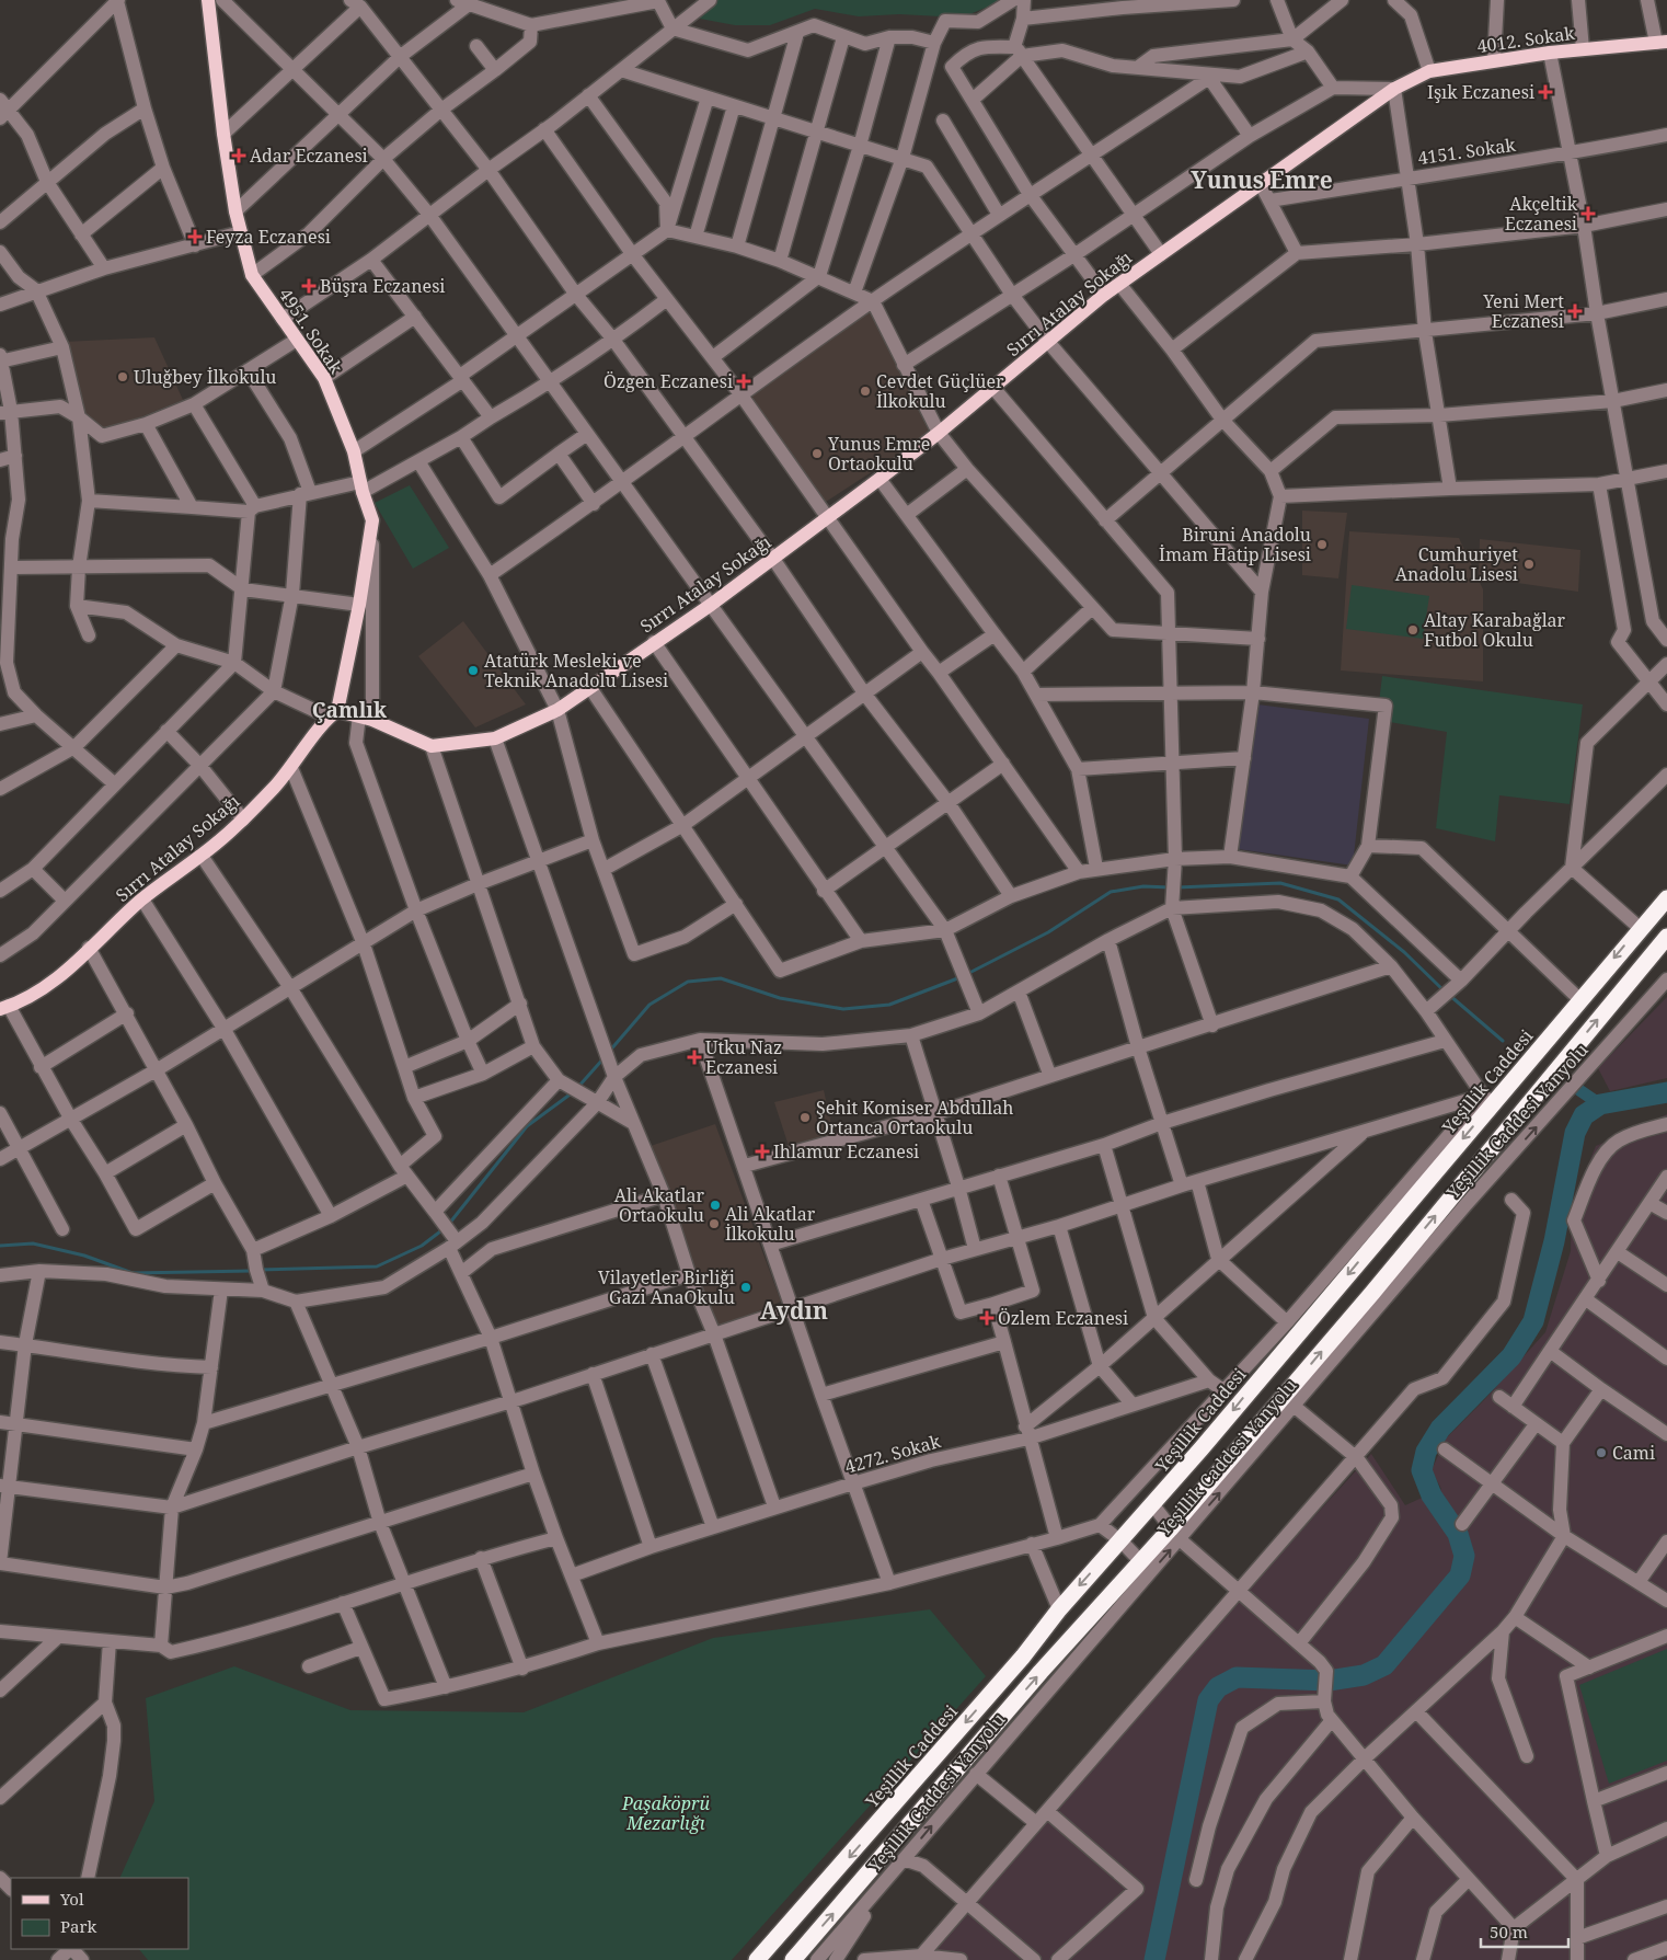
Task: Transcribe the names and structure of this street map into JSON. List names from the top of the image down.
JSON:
{
  "streets": {
    "highway": ["Yeşillik Caddesi"],
    "main road": ["4012. Sokak", "Sırrı Atalay Sokağı", "4951. Sokak"],
    "street": ["4151. Sokak", "Yeşillik Caddesi Yanyolu", "4272. Sokak"]
  },
  "crossings": [
    ["4012. Sokak", "Sırrı Atalay Sokağı"],
    ["Sırrı Atalay Sokağı", "4951. Sokak"]
  ],
  "districts": ["Yunus Emre", "Çamlık", "Aydın"],
  "parks": ["Paşaköprü Mezarlığı"],
  "places": {
    "health": [
      "Işık Eczanesi",
      "Adar Eczanesi",
      "Akçeltik Eczanesi",
      "Feyza Eczanesi",
      "Büşra Eczanesi",
      "Yeni Mert Eczanesi",
      "Özgen Eczanesi",
      "Utku Naz Eczanesi",
      "Ihlamur Eczanesi",
      "Özlem Eczanesi"
    ],
    "other": [
      "Uluğbey İlkokulu",
      "Cevdet Güçlüer İlkokulu",
      "Yunus Emre Ortaokulu",
      "Biruni Anadolu İmam Hatip Lisesi",
      "Cumhuriyet Anadolu Lisesi",
      "Altay Karabağlar Futbol Okulu",
      "Atatürk Mesleki ve Teknik Anadolu Lisesi",
      "Şehit Komiser Abdullah Ortanca Ortaokulu",
      "Ali Akatlar Ortaokulu",
      "Ali Akatlar İlkokulu",
      "Vilayetler Birliği Gazi AnaOkulu",
      "Cami"
    ]
  },
  "legend": ["Yol", "Park"],
  "scale_bar": "50 m"
}
